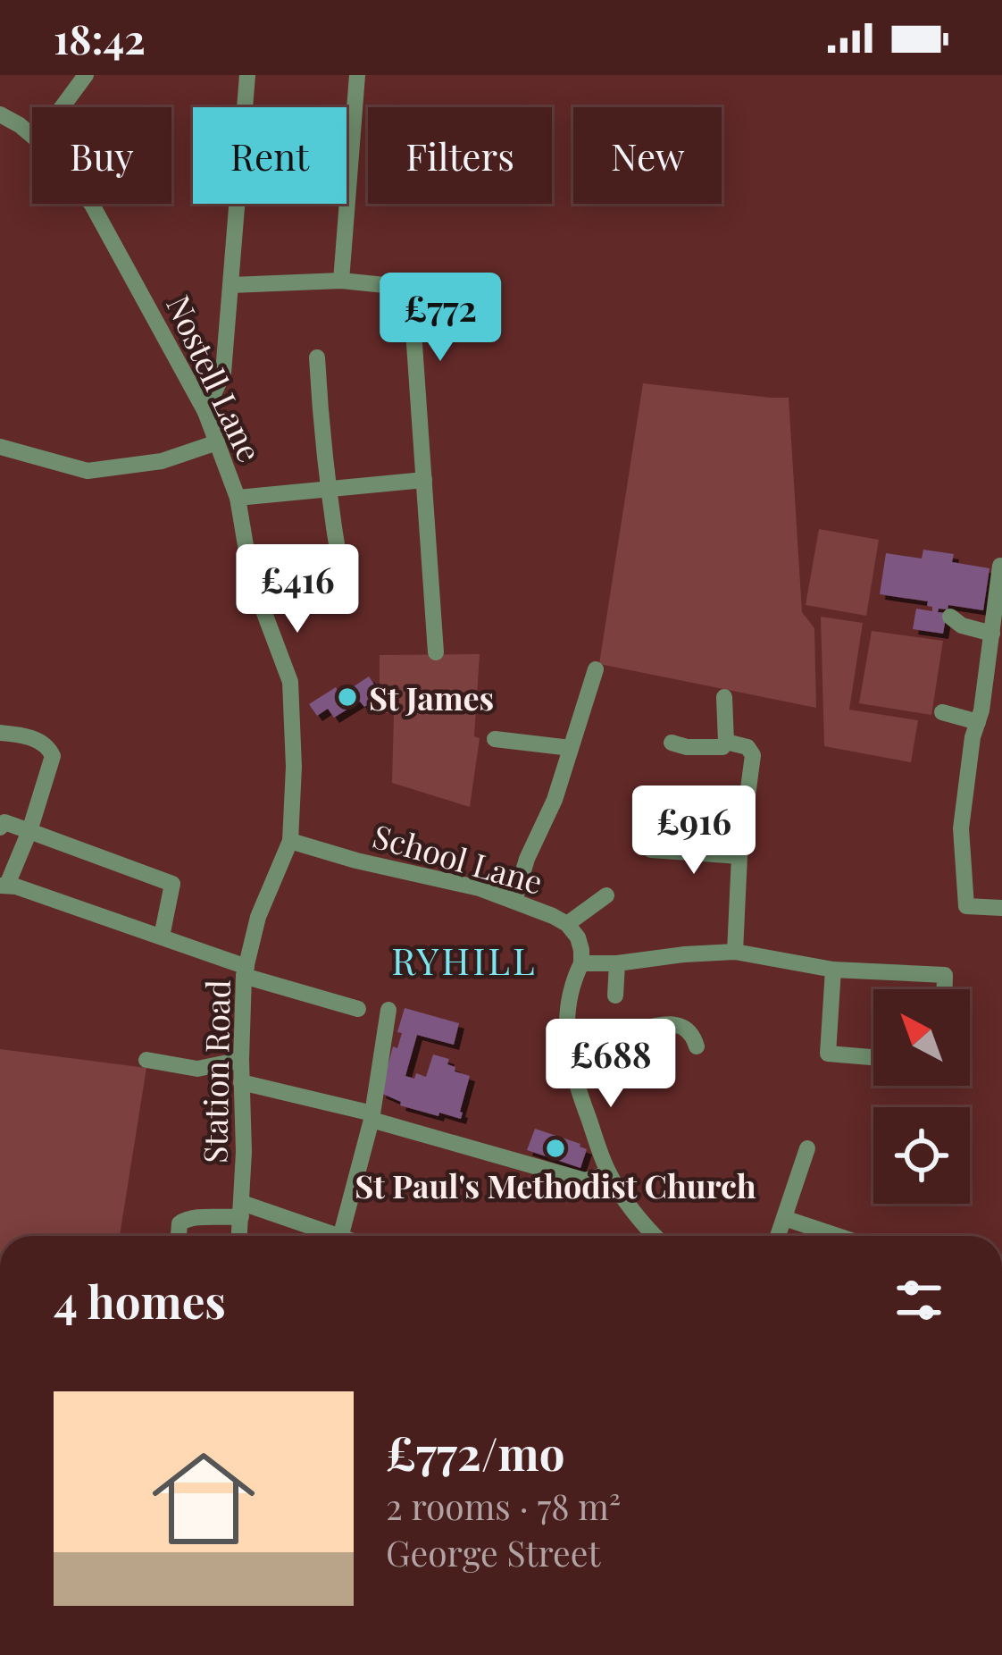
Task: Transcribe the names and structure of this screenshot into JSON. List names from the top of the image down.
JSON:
{
  "streets": {
    "street": ["Nostell Lane", "School Lane", "Station Road"]
  },
  "crossings": [
    ["Nostell Lane", "School Lane"],
    ["Nostell Lane", "Station Road"],
    ["School Lane", "Station Road"]
  ],
  "districts": ["RYHILL"],
  "places": ["St James", "St Paul's Methodist Church"],
  "north": "top left",
  "page": {
    "status": "18:42",
    "chip": [
      "Buy",
      "Rent",
      "Filters",
      "New"
    ],
    "price": [
      "£772",
      "£416",
      "£916",
      "£688"
    ],
    "heading": "4 homes",
    "list": [
      {
        "name": "£772/mo",
        "note": "2 rooms · 78 m² · George Street"
      }
    ]
  }
}
